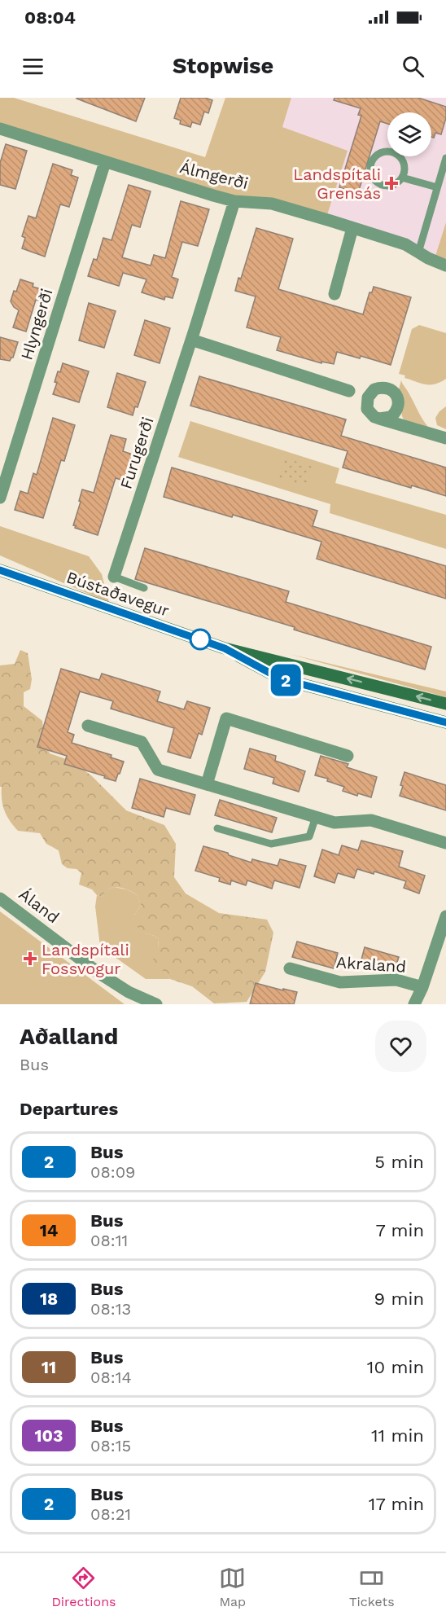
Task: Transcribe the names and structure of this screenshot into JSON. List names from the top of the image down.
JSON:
{
  "streets": {
    "main road": ["Bústaðavegur"],
    "street": [
      "Álmgerði",
      "Hlyngerði",
      "Furugerði",
      "Áland",
      "Akraland"
    ]
  },
  "crossings": [
    ["Álmgerði", "Hlyngerði"],
    ["Álmgerði", "Furugerði"]
  ],
  "places": {
    "health": ["Landspítali Grensás", "Landspítali Fossvogur"]
  },
  "lines": ["bus line 2"],
  "page": {
    "status": "08:04",
    "header": "Stopwise",
    "on_map": "2",
    "heading": [
      ["Aðalland", "Bus"],
      "Departures"
    ],
    "list": [
      {
        "mark": "2",
        "name": "Bus",
        "note": "08:09",
        "value": "5 min"
      },
      {
        "mark": "14",
        "name": "Bus",
        "note": "08:11",
        "value": "7 min"
      },
      {
        "mark": "18",
        "name": "Bus",
        "note": "08:13",
        "value": "9 min"
      },
      {
        "mark": "11",
        "name": "Bus",
        "note": "08:14",
        "value": "10 min"
      },
      {
        "mark": "103",
        "name": "Bus",
        "note": "08:15",
        "value": "11 min"
      },
      {
        "mark": "2",
        "name": "Bus",
        "note": "08:21",
        "value": "17 min"
      }
    ],
    "tabs": ["Directions", "Map", "Tickets"]
  }
}
